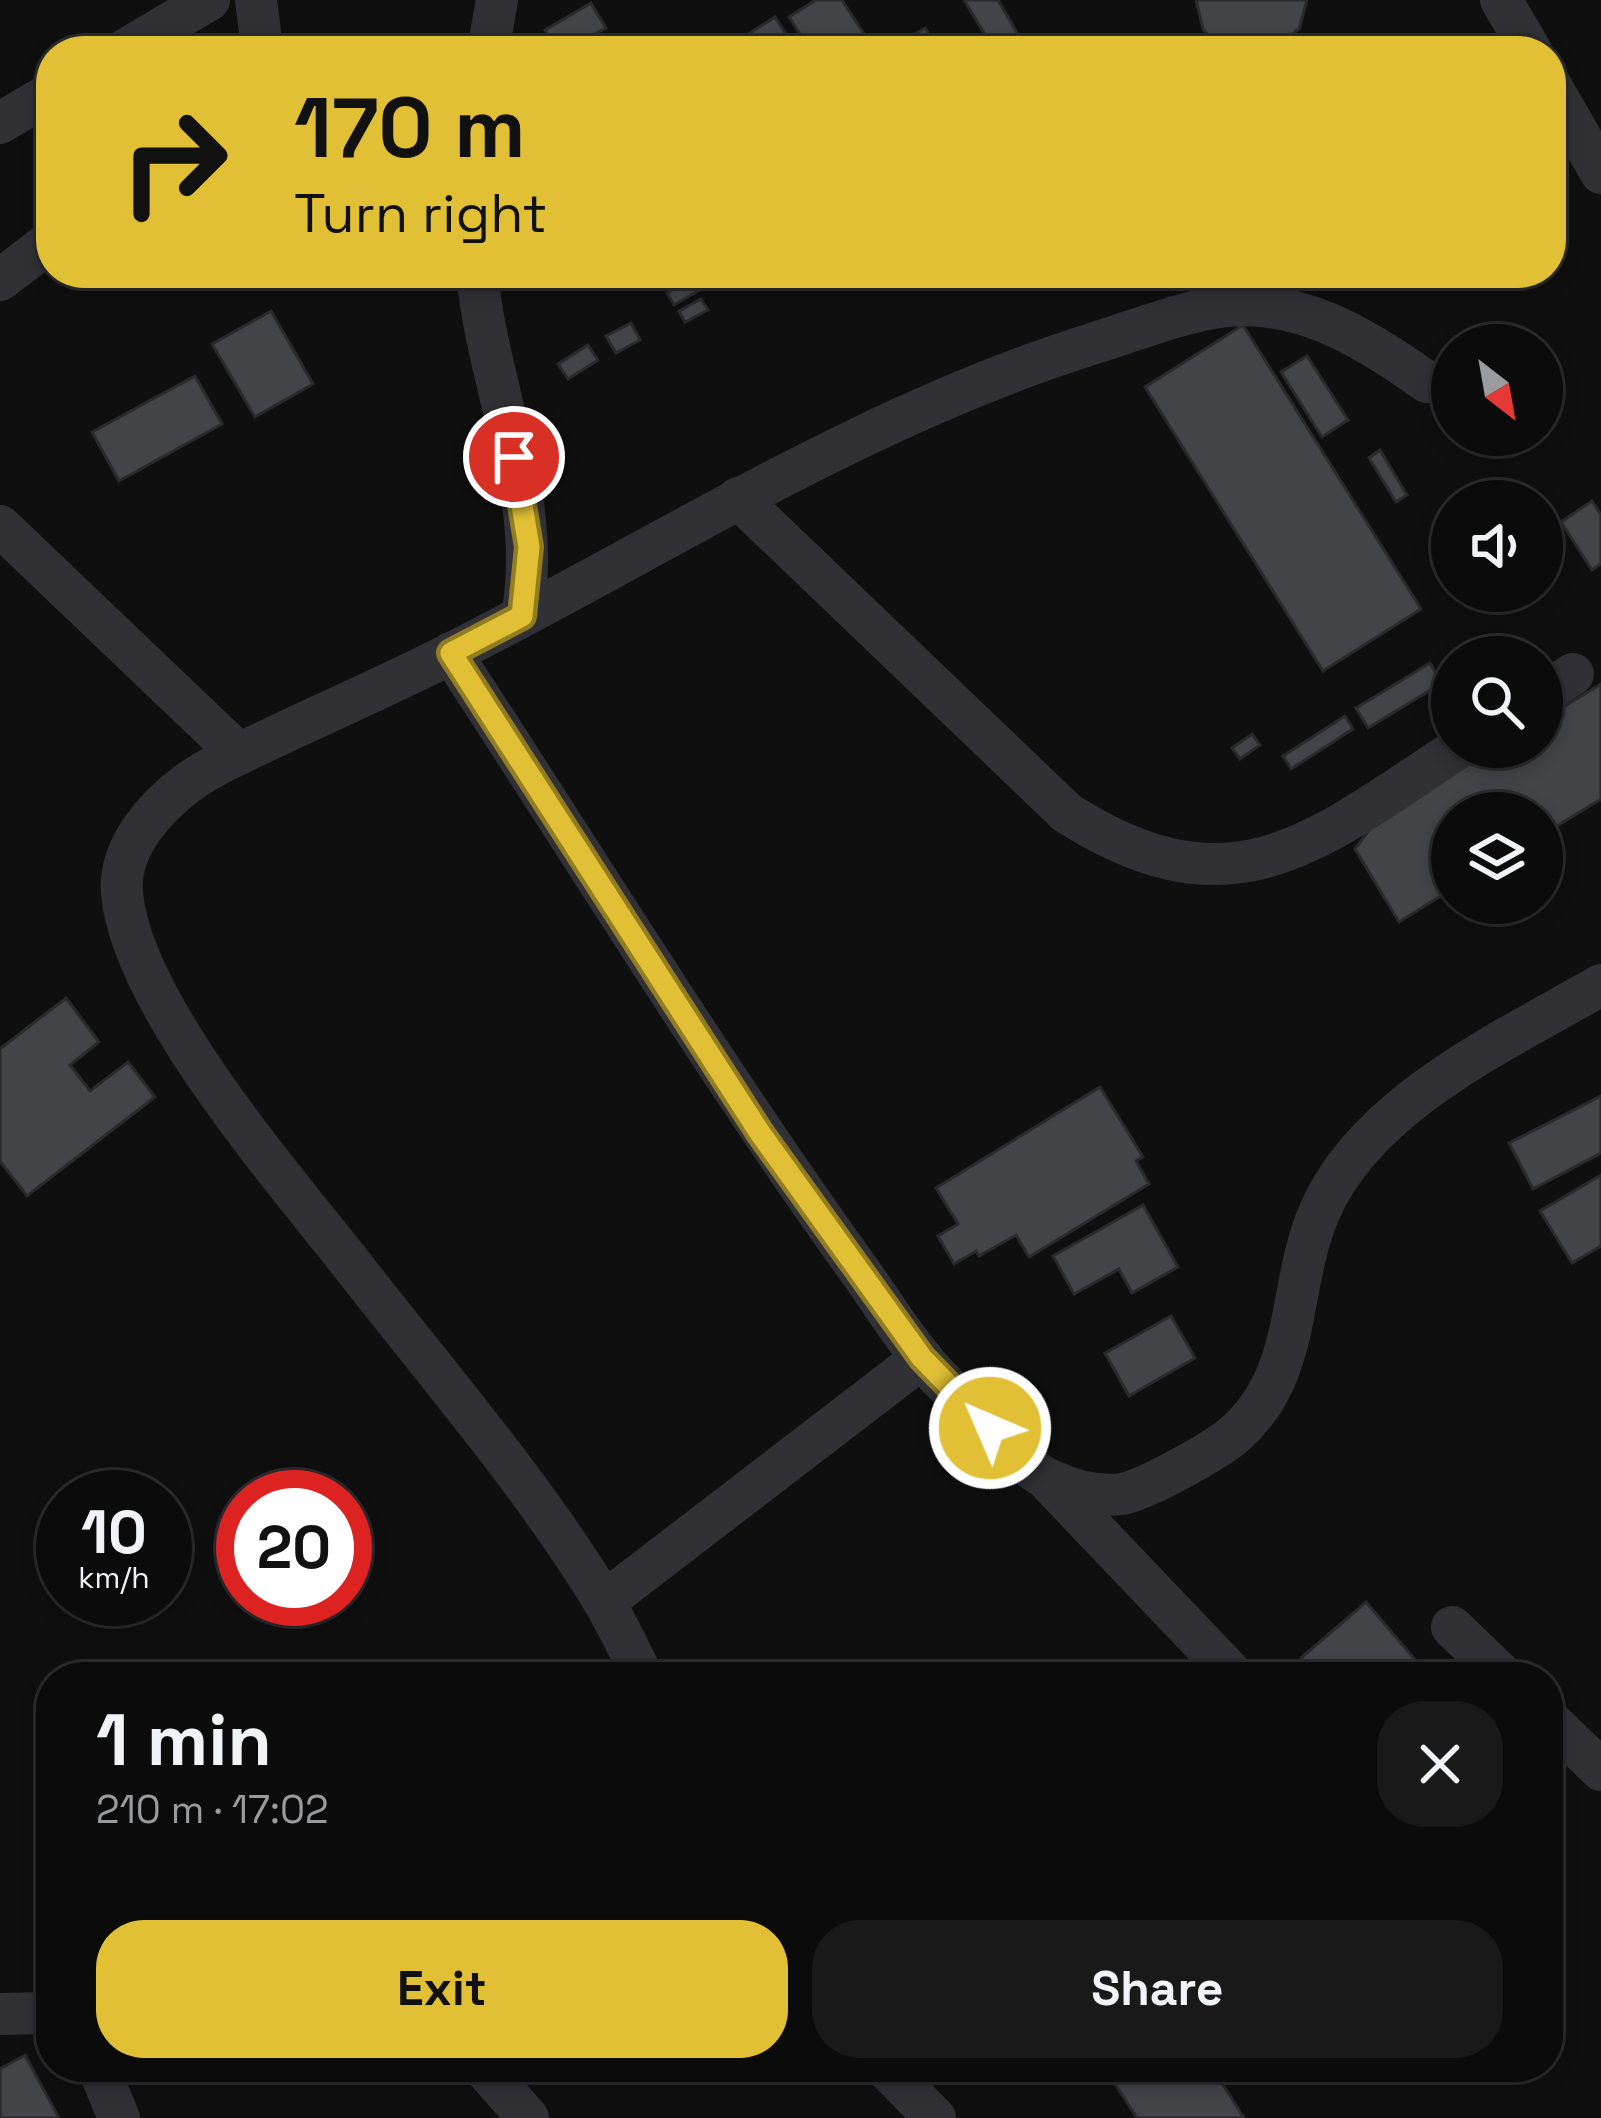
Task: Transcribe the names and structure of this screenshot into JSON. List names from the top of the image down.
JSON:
{
  "north": "bottom right",
  "page": {
    "turn": ["170 m", "Turn right"],
    "speed": "10 km/h",
    "limit": "20",
    "heading": ["1 min", "210 m · 17:02"],
    "buttons": ["Exit", "Share"]
  }
}
